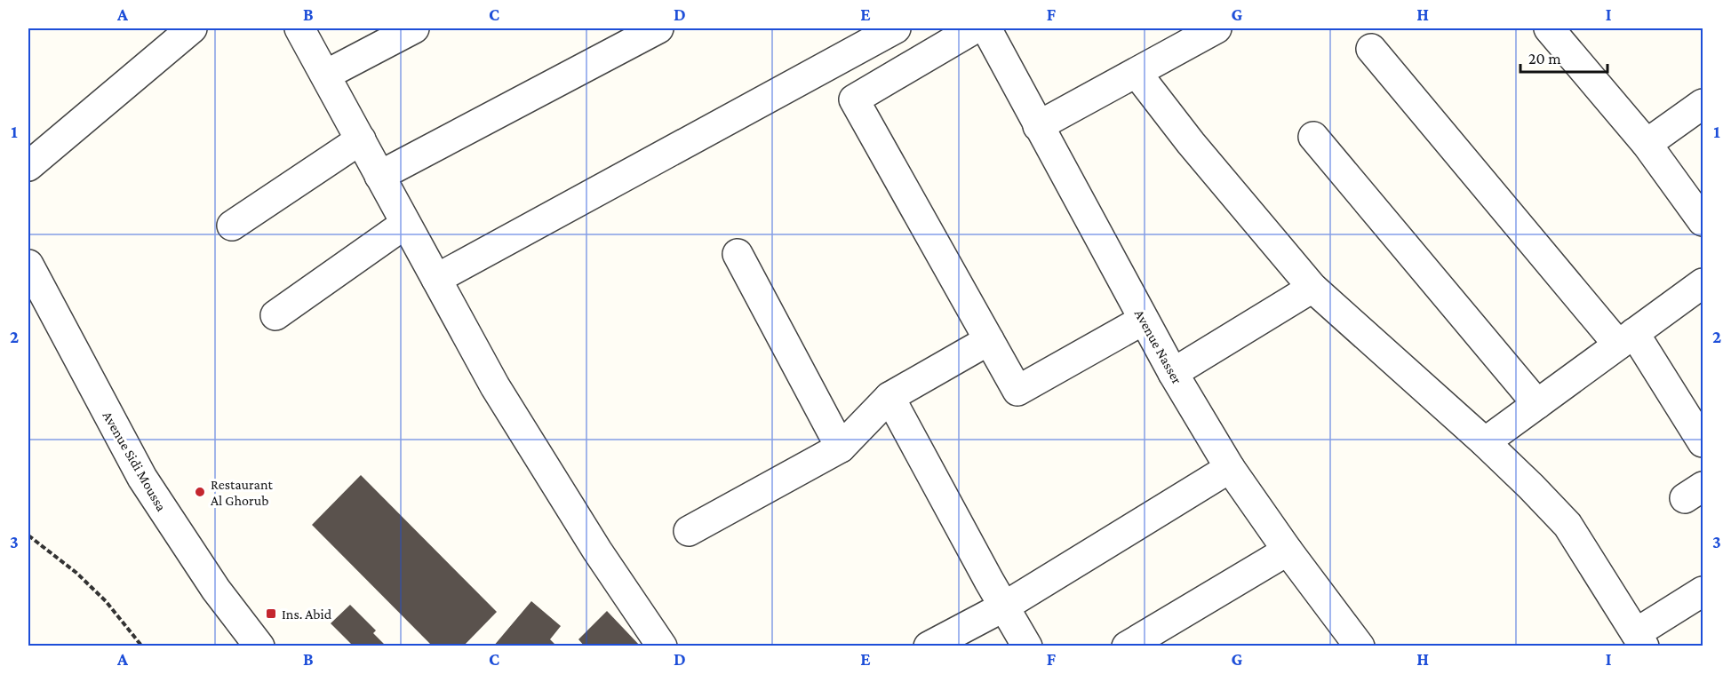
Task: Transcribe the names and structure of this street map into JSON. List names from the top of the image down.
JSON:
{
  "streets": {
    "street": ["Avenue Nasser", "Avenue Sidi Moussa"]
  },
  "places": {
    "other": ["Restaurant Al Ghorub"],
    "transit": ["Ins. Abid"]
  },
  "scale_bar": "20 m",
  "grid": {
    "columns": [
      "A",
      "B",
      "C",
      "D",
      "E",
      "F",
      "G",
      "H",
      "I"
    ],
    "rows": ["1", "2", "3"]
  }
}
